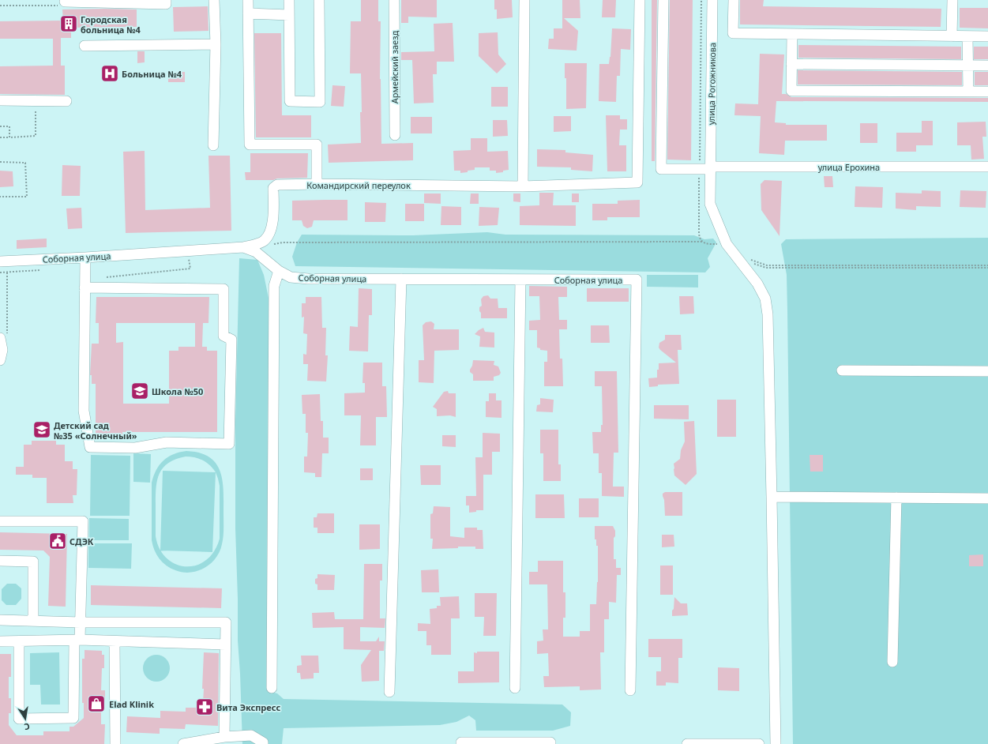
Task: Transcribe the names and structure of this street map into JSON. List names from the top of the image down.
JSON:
{
  "streets": {
    "street": [
      "Армейский заезд",
      "улица Рогожникова",
      "улица Ерохина",
      "Командирский переулок",
      "Соборная улица"
    ]
  },
  "crossings": [
    ["улица Рогожникова", "улица Ерохина"],
    ["Командирский переулок", "Соборная улица"]
  ],
  "places": {
    "building": ["Городская больница №4"],
    "hospital": ["Больница №4"],
    "school or university": ["Школа №50", "Детский сад №35 «Солнечный»"],
    "public building": ["СДЭК"],
    "shop": ["Elad Klinik"],
    "pharmacy": ["Вита Экспресс"]
  },
  "north": "bottom"
}
